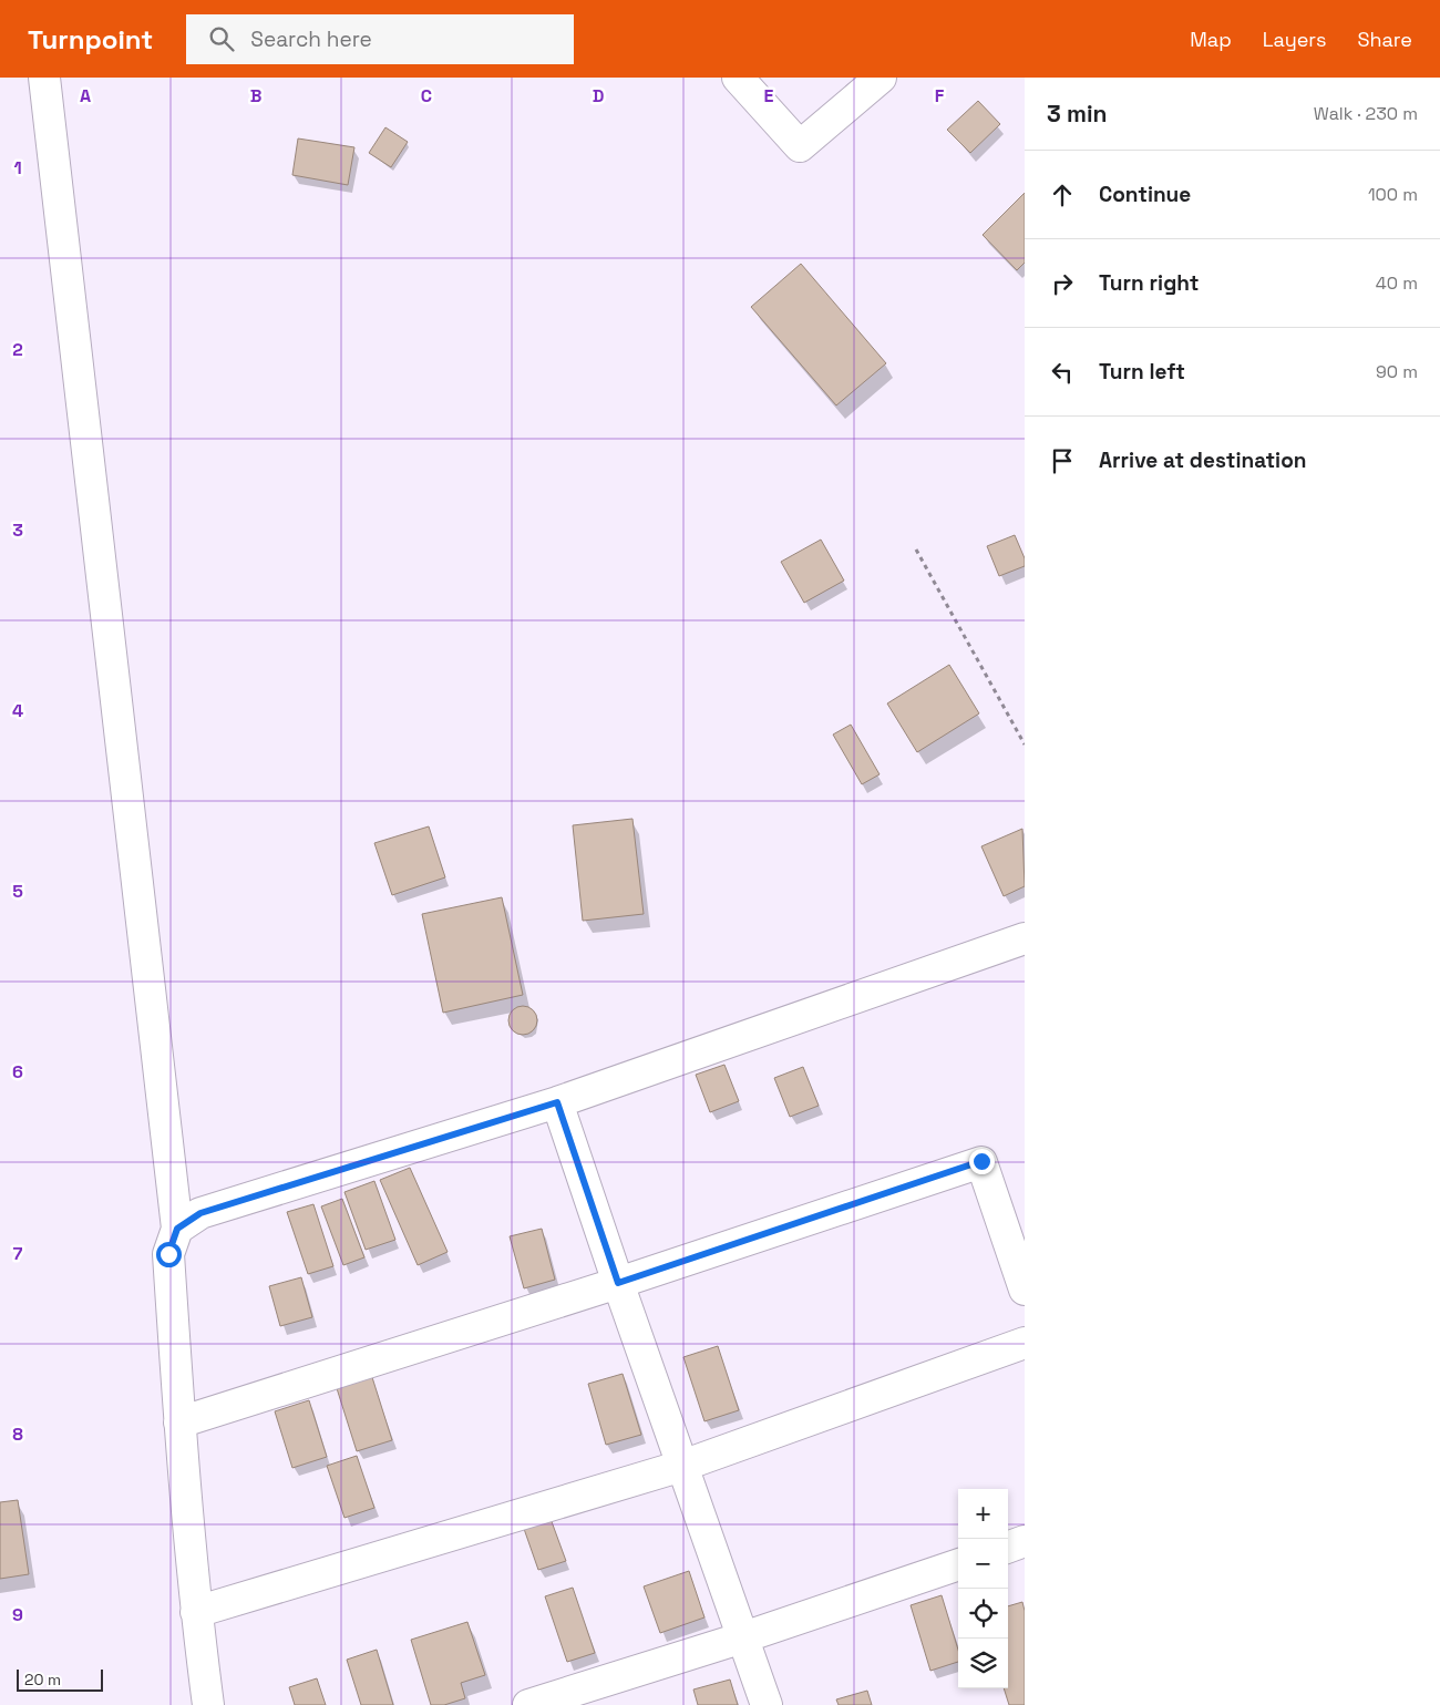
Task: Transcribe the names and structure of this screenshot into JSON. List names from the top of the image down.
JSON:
{
  "scale_bar": "20 m",
  "page": {
    "header": "Turnpoint",
    "search": "Search here",
    "nav": ["Map", "Layers", "Share"],
    "heading": ["3 min", "Walk · 230 m"],
    "list": [
      ["Continue", "100 m"],
      ["Turn right", "40 m"],
      ["Turn left", "90 m"],
      "Arrive at destination"
    ],
    "map_buttons": ["+", "−"],
    "scale": "20 m"
  },
  "grid": {
    "columns": [
      "A",
      "B",
      "C",
      "D",
      "E",
      "F"
    ],
    "rows": [
      "1",
      "2",
      "3",
      "4",
      "5",
      "6",
      "7",
      "8",
      "9"
    ]
  }
}
